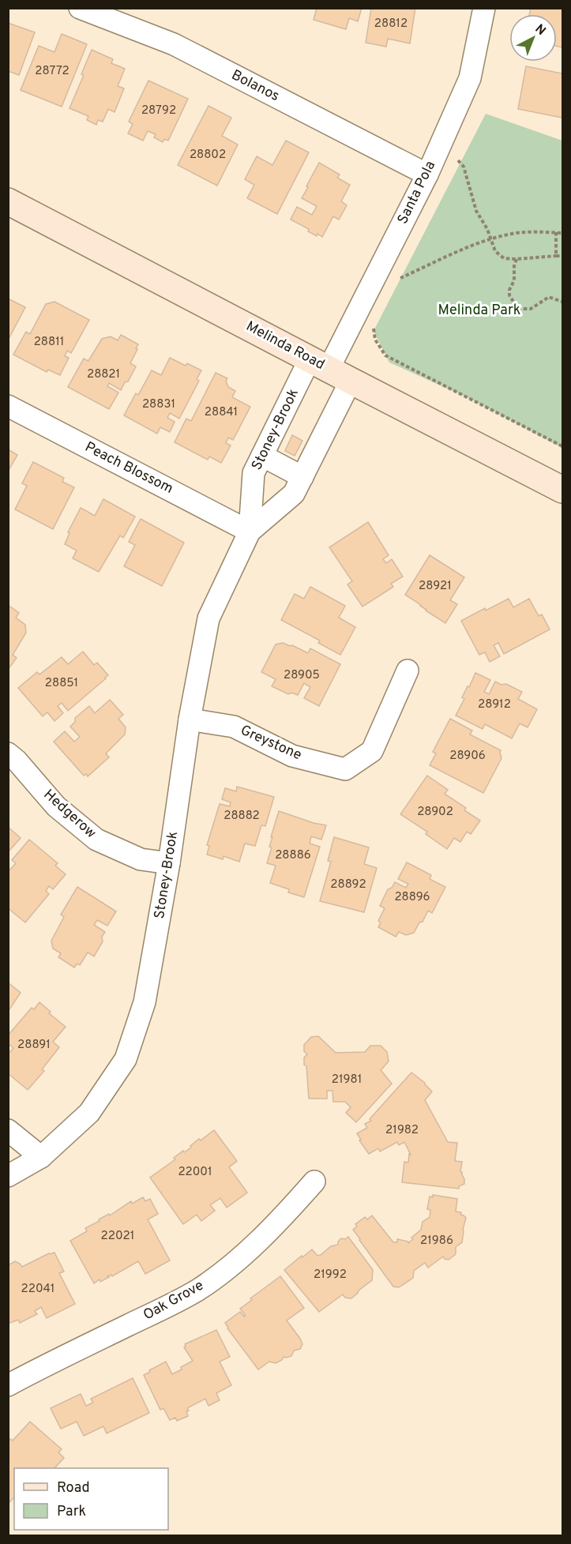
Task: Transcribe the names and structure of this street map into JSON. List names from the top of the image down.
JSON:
{
  "streets": {
    "main road": ["Melinda Road"],
    "street": [
      "Bolanos",
      "Santa Pola",
      "Stoney-Brook",
      "Peach Blossom",
      "Greystone",
      "Hedgerow",
      "Oak Grove"
    ]
  },
  "crossings": [
    ["Bolanos", "Santa Pola"],
    ["Santa Pola", "Melinda Road"],
    ["Santa Pola", "Stoney-Brook"],
    ["Melinda Road", "Stoney-Brook"],
    ["Stoney-Brook", "Peach Blossom"],
    ["Stoney-Brook", "Greystone"],
    ["Stoney-Brook", "Hedgerow"]
  ],
  "parks": ["Melinda Park"],
  "house_numbers": [
    "28812",
    "28772",
    "28792",
    "28802",
    "28811",
    "28821",
    "28831",
    "28841",
    "28921",
    "28905",
    "28851",
    "28912",
    "28906",
    "28902",
    "28882",
    "28886",
    "28892",
    "28896",
    "28891",
    "21981",
    "21982",
    "22001",
    "22021",
    "21986",
    "21992",
    "22041"
  ],
  "legend": ["Road", "Park"],
  "north": "top right"
}
